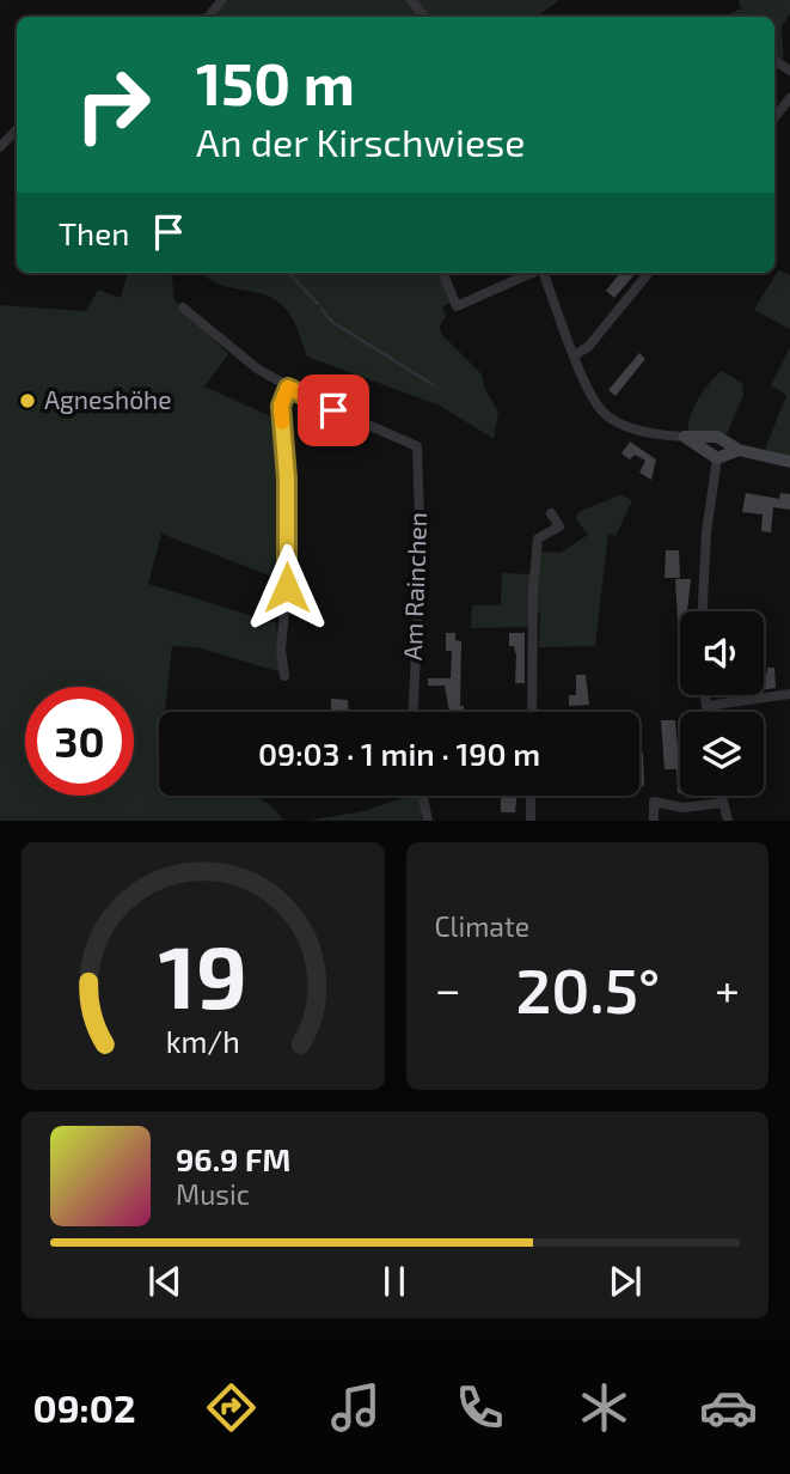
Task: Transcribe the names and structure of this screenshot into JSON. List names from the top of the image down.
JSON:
{
  "streets": {
    "street": ["Am Rainchen"]
  },
  "places": ["Agneshöhe"],
  "page": {
    "turn": ["150 m", "An der Kirschwiese"],
    "then": "Then",
    "limit": "30",
    "trip": "09:03 · 1 min · 190 m",
    "tile": "Climate",
    "heat": ["−", "20.5°", "+"],
    "song": ["96.9 FM", "Music"],
    "tabs": "09:02",
    "gauge": ["19", "km/h"]
  }
}
